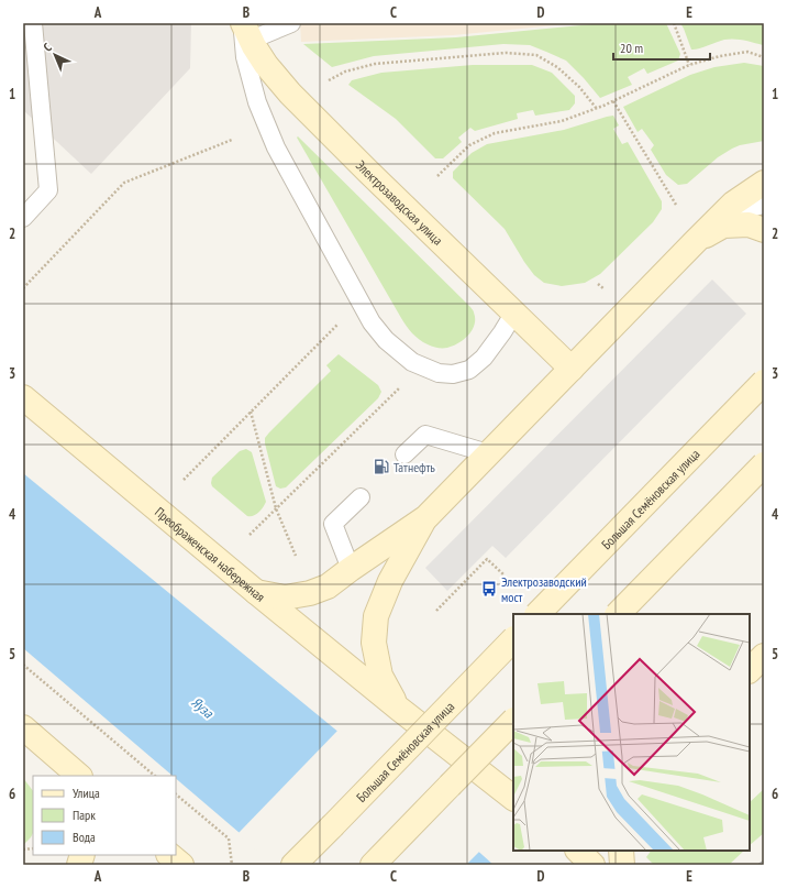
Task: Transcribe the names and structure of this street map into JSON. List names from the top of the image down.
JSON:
{
  "streets": {
    "main road": ["Электрозаводская улица", "Большая Семёновская улица", "Преображенская набережная"]
  },
  "water": ["Яуза"],
  "places": {
    "fuel station": ["Татнефть"],
    "bus stop": ["Электрозаводский мост"]
  },
  "legend": ["Улица", "Парк", "Вода"],
  "scale_bar": "20 m",
  "north": "top left",
  "grid": {
    "columns": [
      "A",
      "B",
      "C",
      "D",
      "E"
    ],
    "rows": [
      "1",
      "2",
      "3",
      "4",
      "5",
      "6"
    ]
  }
}
